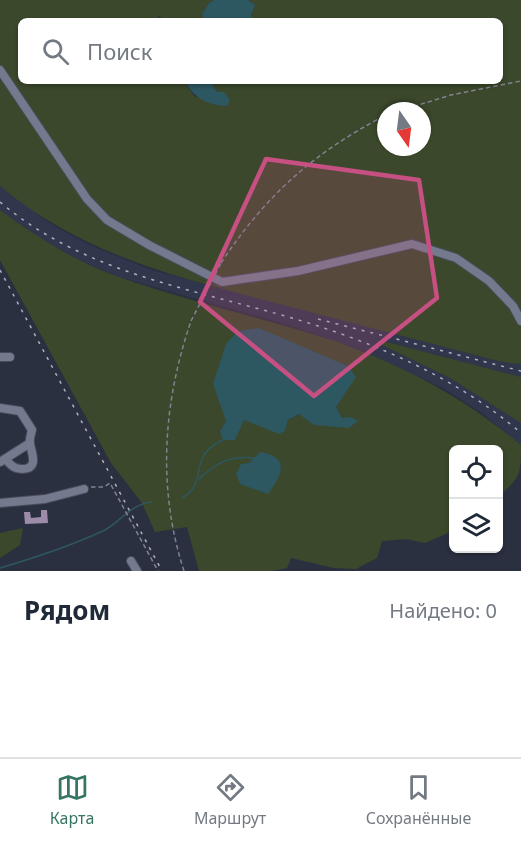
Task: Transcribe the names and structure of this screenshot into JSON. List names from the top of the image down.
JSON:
{
  "north": "bottom",
  "page": {
    "search": "Поиск",
    "heading": ["Рядом", "Найдено: 0"],
    "nav": ["Карта", "Маршрут", "Сохранённые"]
  }
}
